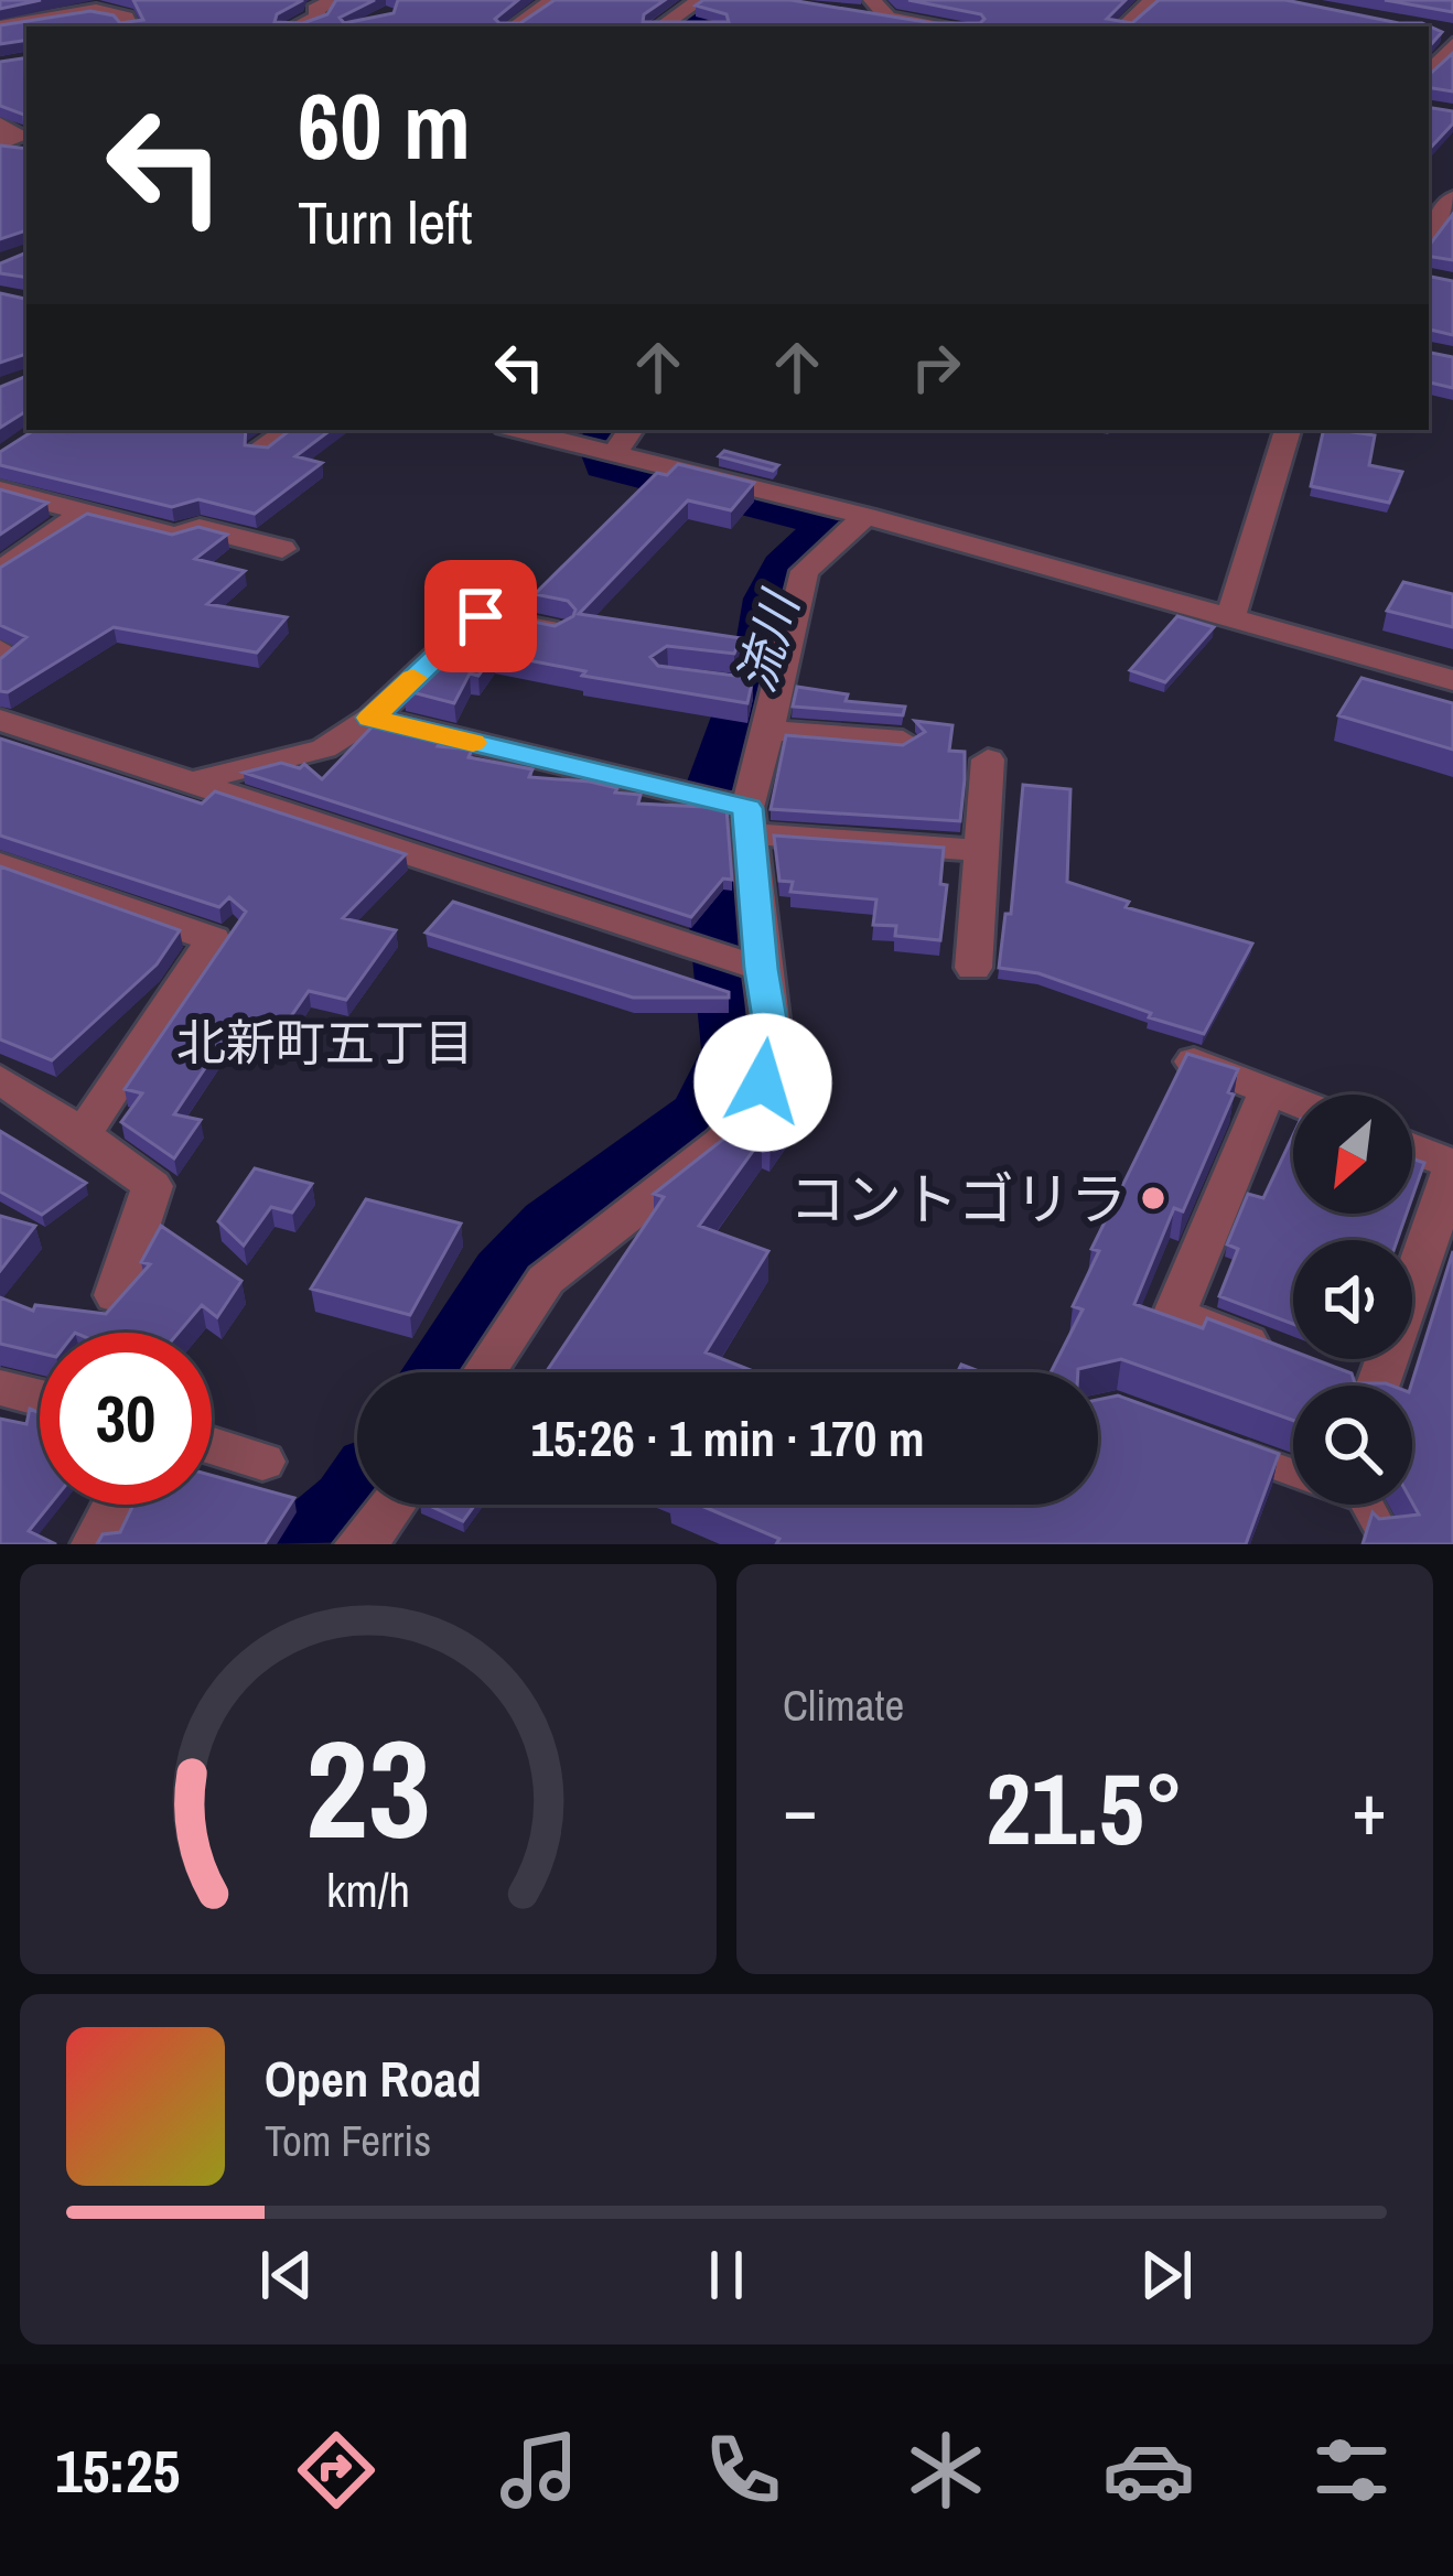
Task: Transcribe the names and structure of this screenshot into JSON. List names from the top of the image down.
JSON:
{
  "districts": ["北新町五丁目"],
  "water": ["流川"],
  "places": ["コントゴリラ"],
  "north": "bottom left",
  "page": {
    "turn": ["60 m", "Turn left"],
    "limit": "30",
    "trip": "15:26 · 1 min · 170 m",
    "tile": "Climate",
    "heat": ["−", "21.5°", "+"],
    "song": ["Open Road", "Tom Ferris"],
    "tabs": "15:25",
    "gauge": ["23", "km/h"]
  }
}
